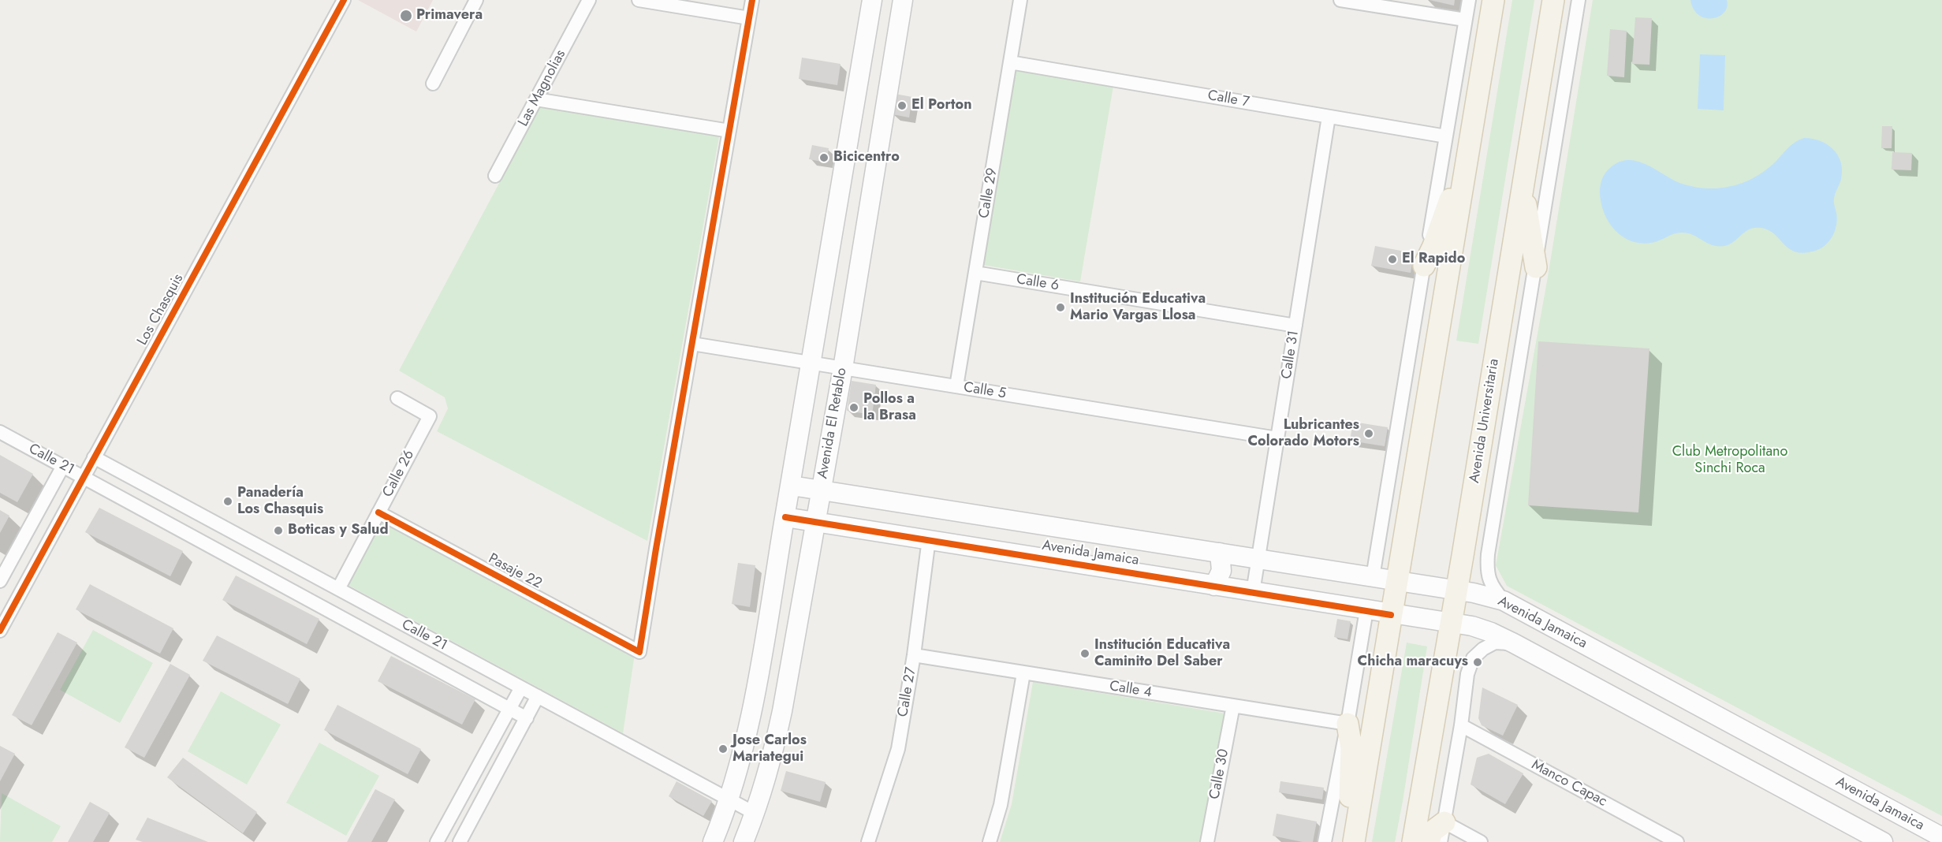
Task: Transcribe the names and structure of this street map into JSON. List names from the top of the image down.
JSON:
{
  "streets": {
    "main road": ["Avenida Universitaria", "Avenida El Retablo", "Avenida Jamaica"],
    "street": [
      "Las Magnolias",
      "Calle 7",
      "Calle 29",
      "Calle 6",
      "Los Chasquis",
      "Calle 31",
      "Calle 5",
      "Calle 21",
      "Calle 26",
      "Pasaje 22",
      "Calle 4",
      "Calle 27",
      "Calle 30",
      "Manco Capac"
    ]
  },
  "crossings": [
    ["Calle 7", "Calle 29"],
    ["Calle 7", "Calle 31"],
    ["Calle 29", "Calle 6"],
    ["Calle 29", "Calle 5"],
    ["Calle 6", "Calle 31"],
    ["Los Chasquis", "Calle 21"],
    ["Calle 31", "Calle 5"],
    ["Calle 31", "Avenida Jamaica"],
    ["Calle 5", "Avenida El Retablo"],
    ["Calle 5", "Pasaje 22"],
    ["Avenida Universitaria", "Avenida Jamaica"],
    ["Avenida El Retablo", "Calle 21"],
    ["Avenida El Retablo", "Avenida Jamaica"],
    ["Calle 21", "Calle 26"],
    ["Calle 26", "Pasaje 22"],
    ["Avenida Jamaica", "Calle 27"],
    ["Calle 4", "Calle 27"],
    ["Calle 4", "Calle 30"]
  ],
  "parks": ["Club Metropolitano Sinchi Roca"],
  "places": [
    "Primavera",
    "El Porton",
    "Bicicentro",
    "El Rapido",
    "Institución Educativa Mario Vargas Llosa",
    "Pollos a la Brasa",
    "Lubricantes Colorado Motors",
    "Panadería Los Chasquis",
    "Boticas y Salud",
    "Institución Educativa Caminito Del Saber",
    "Chicha maracuys",
    "Jose Carlos Mariategui"
  ]
}
